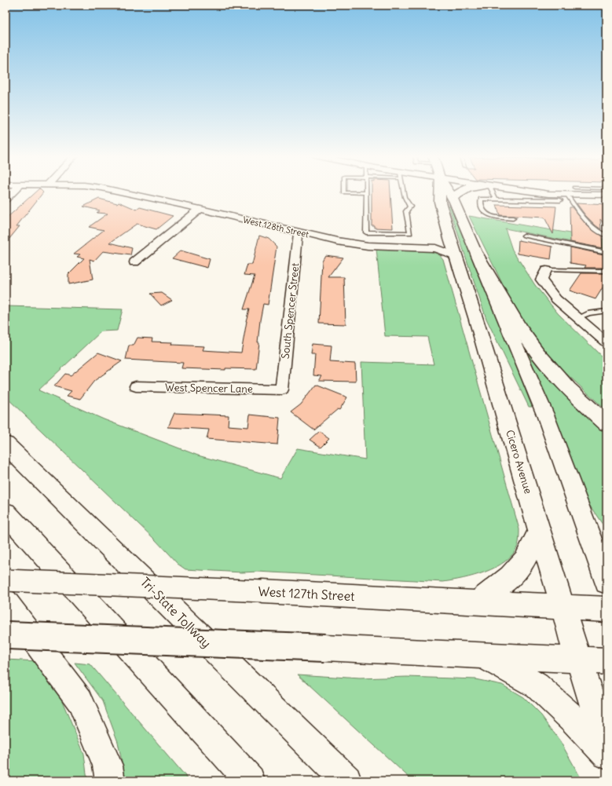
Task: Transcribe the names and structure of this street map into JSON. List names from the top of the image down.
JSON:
{
  "streets": {
    "main road": ["Cicero Avenue", "West 127th Street", "Tri-State Tollway"],
    "street": ["West 128th Street", "South Spencer Street", "West Spencer Lane"]
  },
  "crossings": [
    ["West 128th Street", "South Spencer Street"],
    ["West 128th Street", "Cicero Avenue"],
    ["South Spencer Street", "West Spencer Lane"],
    ["Cicero Avenue", "West 127th Street"]
  ]
}
